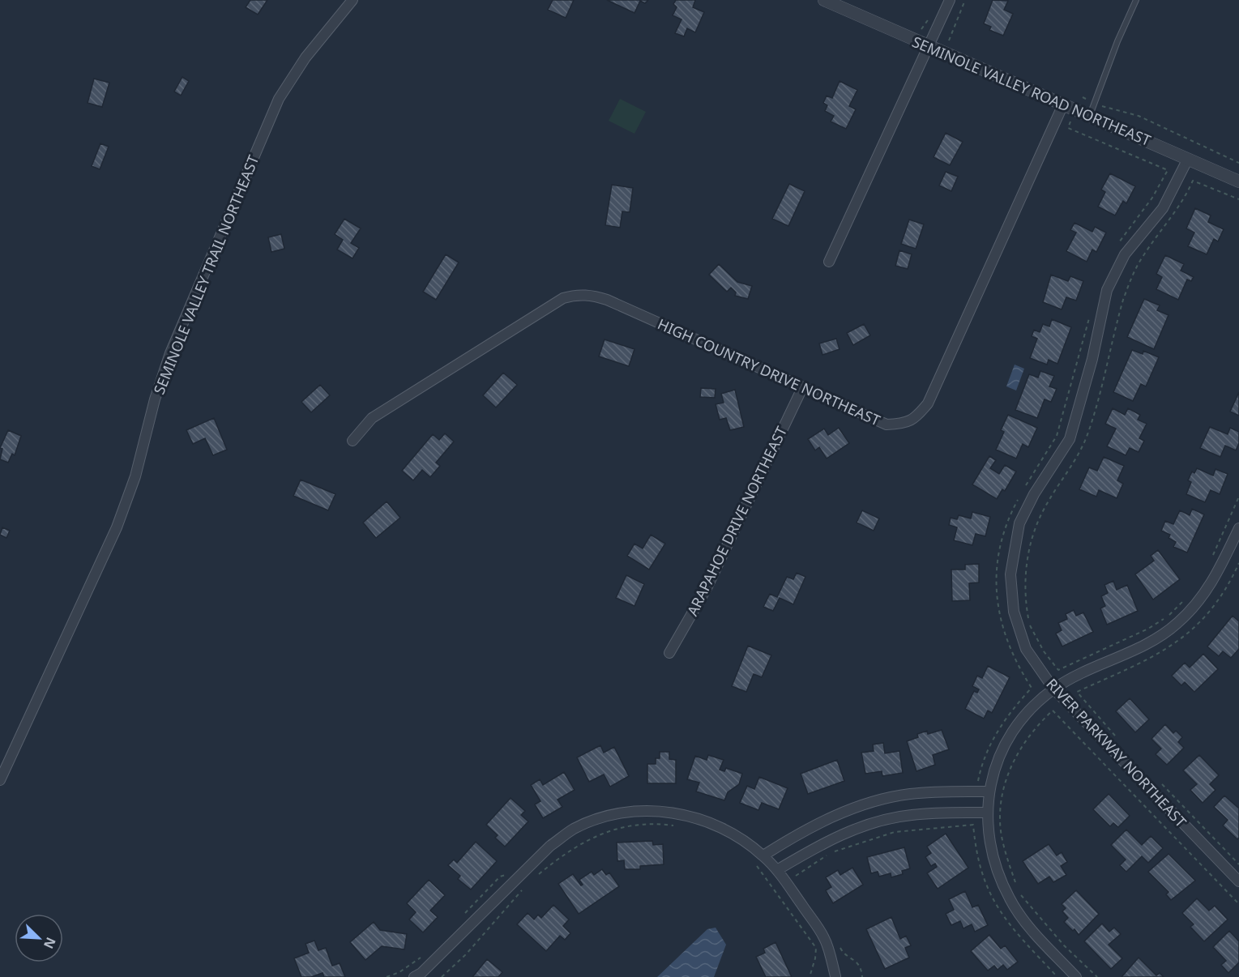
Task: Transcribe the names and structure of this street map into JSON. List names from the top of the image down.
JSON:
{
  "streets": {
    "street": [
      "SEMINOLE VALLEY ROAD NORTHEAST",
      "SEMINOLE VALLEY TRAIL NORTHEAST",
      "HIGH COUNTRY DRIVE NORTHEAST",
      "ARAPAHOE DRIVE NORTHEAST",
      "RIVER PARKWAY NORTHEAST"
    ]
  },
  "crossings": [
    ["SEMINOLE VALLEY ROAD NORTHEAST", "HIGH COUNTRY DRIVE NORTHEAST"],
    ["SEMINOLE VALLEY ROAD NORTHEAST", "RIVER PARKWAY NORTHEAST"],
    ["HIGH COUNTRY DRIVE NORTHEAST", "ARAPAHOE DRIVE NORTHEAST"]
  ],
  "north": "bottom right"
}
